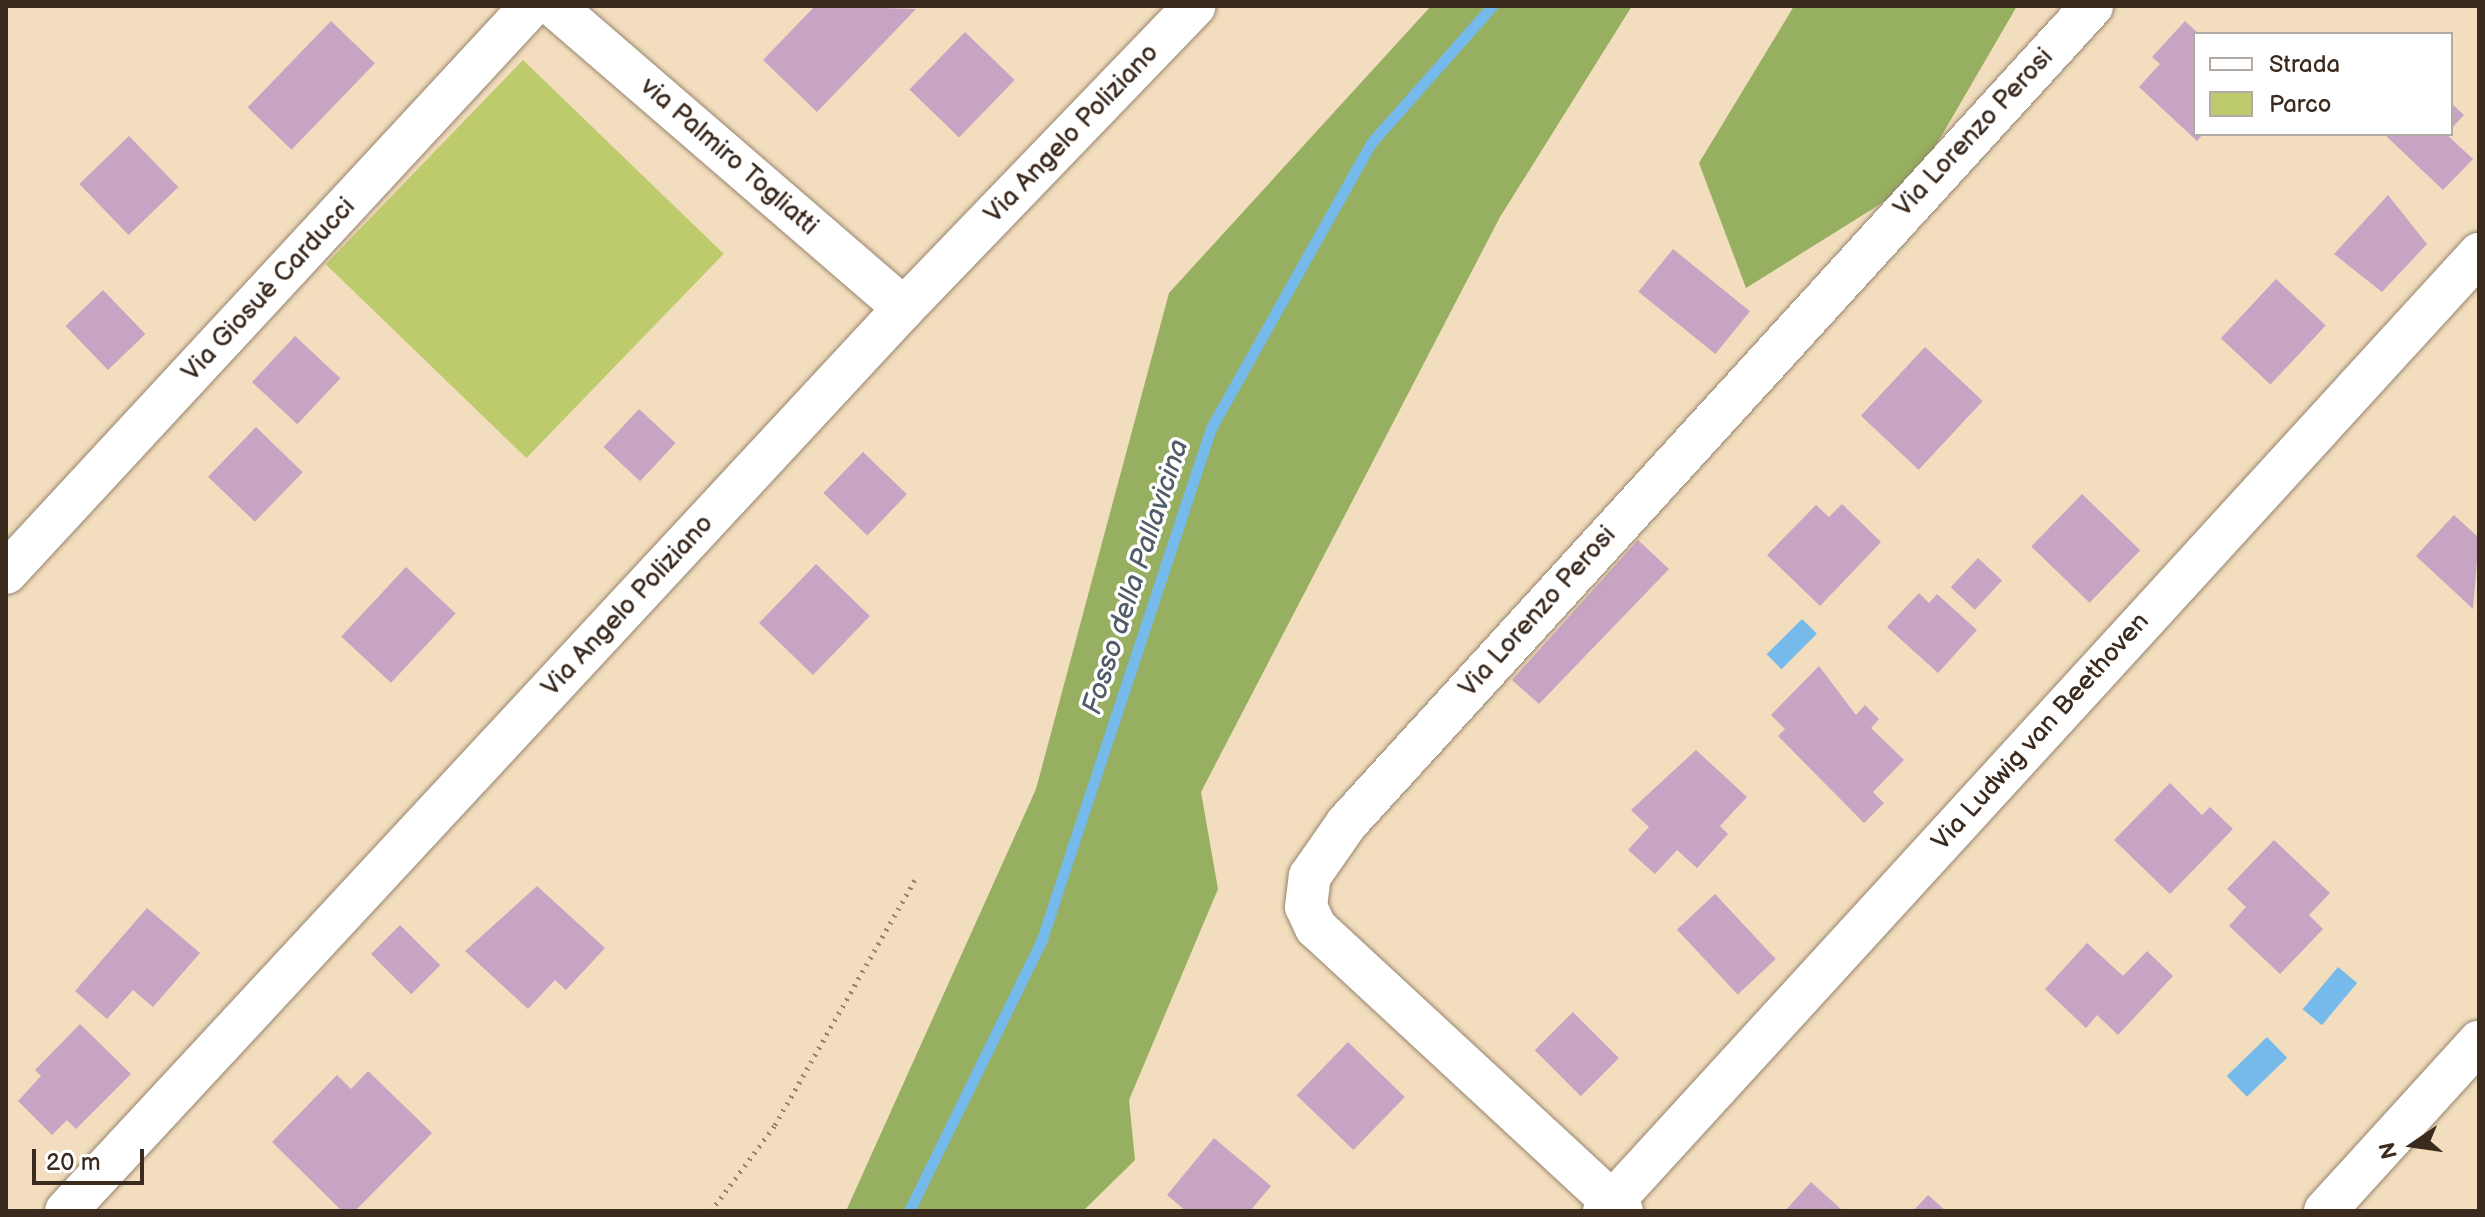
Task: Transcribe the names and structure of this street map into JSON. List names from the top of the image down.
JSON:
{
  "streets": {
    "street": [
      "Via Lorenzo Perosi",
      "Via Angelo Poliziano",
      "via Palmiro Togliatti",
      "Via Giosuè Carducci",
      "Via Ludwig van Beethoven"
    ]
  },
  "crossings": [
    ["Via Lorenzo Perosi", "Via Ludwig van Beethoven"],
    ["Via Angelo Poliziano", "via Palmiro Togliatti"]
  ],
  "water": ["Fosso della Pallavicina"],
  "legend": ["Strada", "Parco"],
  "scale_bar": "20 m",
  "north": "left"
}
